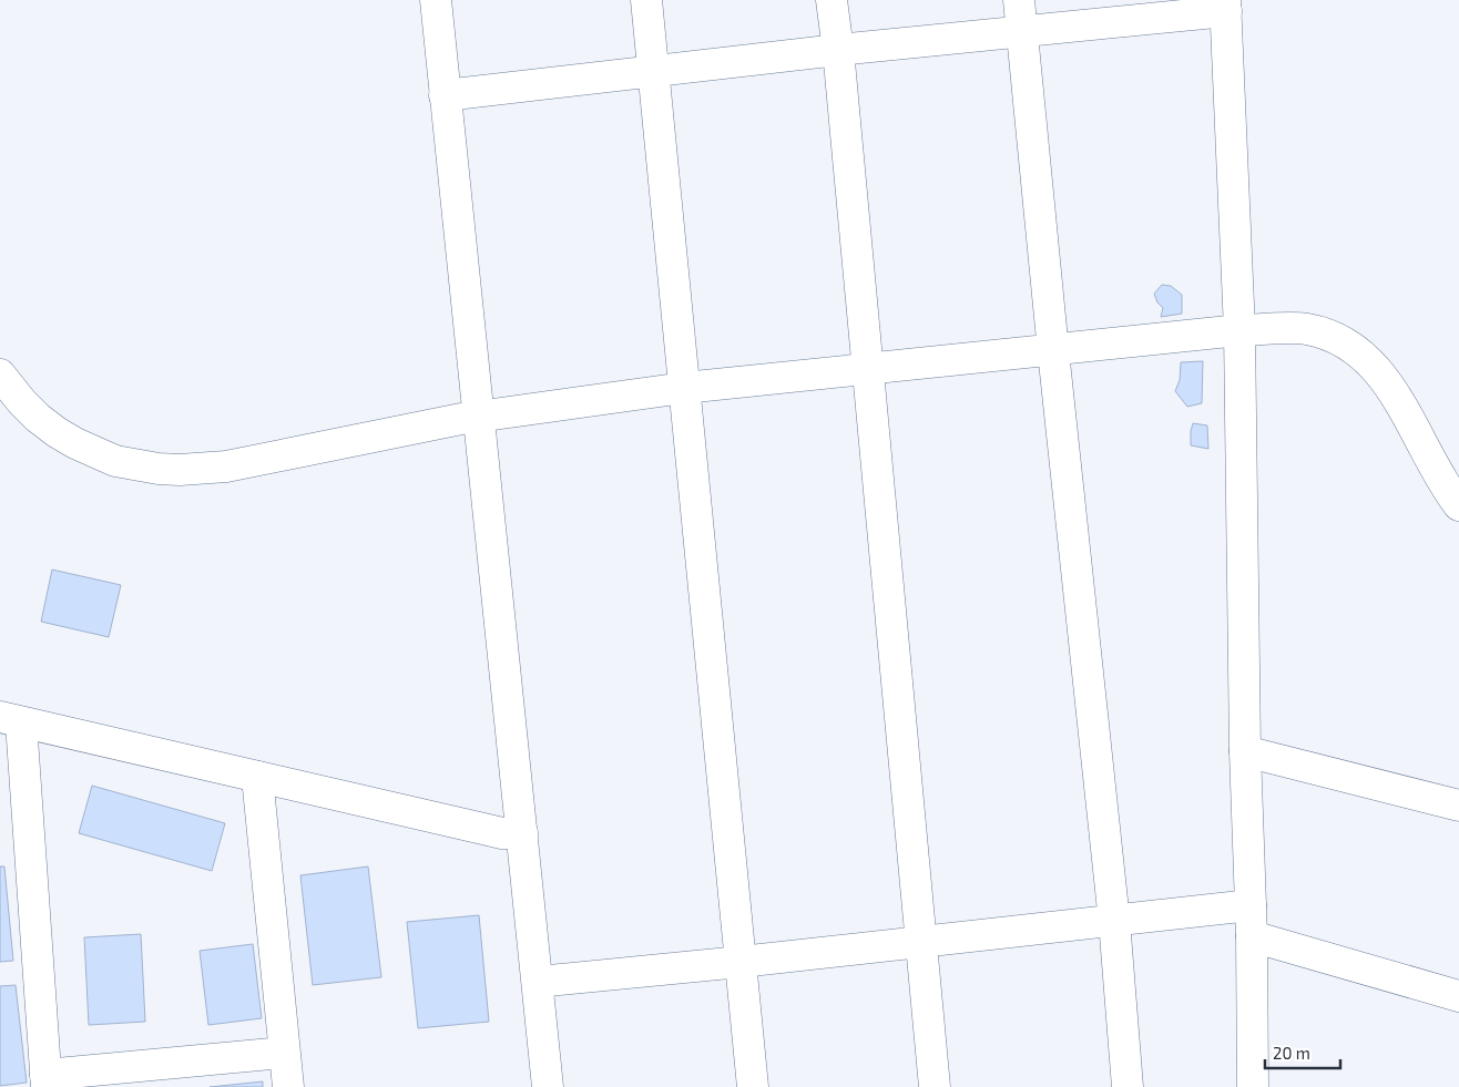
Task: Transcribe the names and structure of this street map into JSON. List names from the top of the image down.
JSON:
{
  "scale_bar": "20 m"
}
